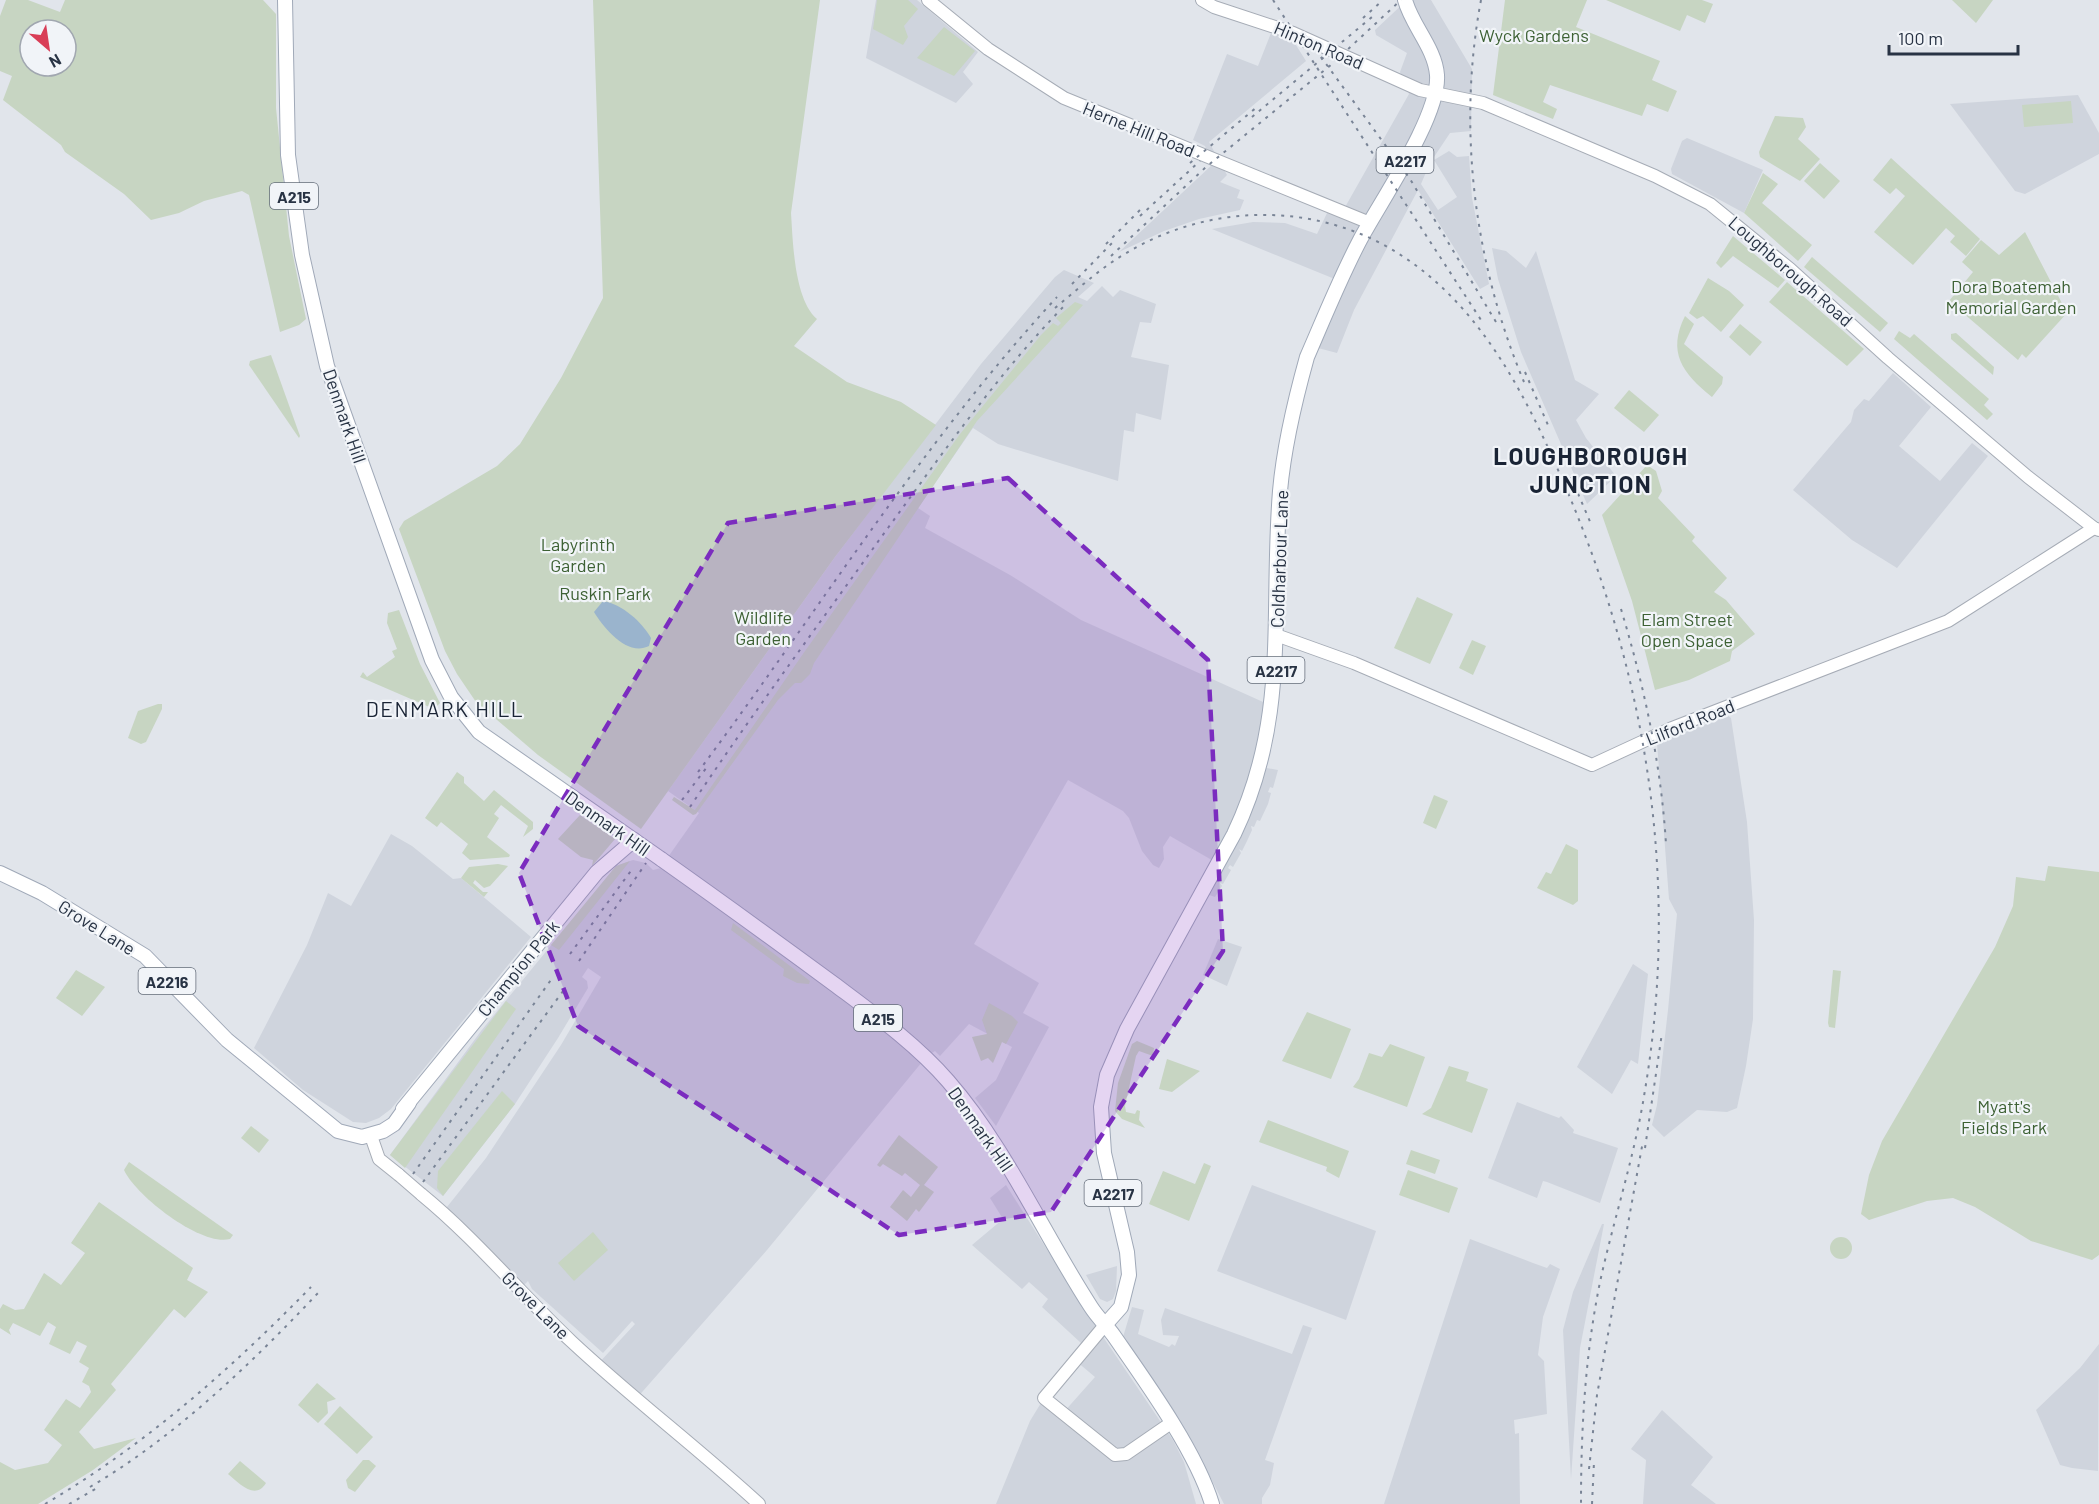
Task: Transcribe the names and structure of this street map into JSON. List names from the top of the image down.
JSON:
{
  "streets": {
    "main road": [
      "A2217",
      "A215",
      "Denmark Hill",
      "Coldharbour Lane",
      "Grove Lane",
      "Champion Park",
      "A2216"
    ],
    "street": [
      "Hinton Road",
      "Herne Hill Road",
      "Loughborough Road",
      "Lilford Road"
    ]
  },
  "crossings": [
    ["Hinton Road", "Loughborough Road"],
    ["Hinton Road", "Coldharbour Lane"],
    ["Herne Hill Road", "Coldharbour Lane"],
    ["Loughborough Road", "Coldharbour Lane"],
    ["Loughborough Road", "Lilford Road"],
    ["Denmark Hill", "Coldharbour Lane"],
    ["Denmark Hill", "Champion Park"],
    ["Coldharbour Lane", "Lilford Road"],
    ["Grove Lane", "Champion Park"]
  ],
  "districts": ["LOUGHBOROUGH JUNCTION", "DENMARK HILL"],
  "parks": [
    "Wyck Gardens",
    "Dora Boatemah Memorial Garden",
    "Labyrinth Garden",
    "Ruskin Park",
    "Wildlife Garden",
    "Elam Street Open Space",
    "Myatt's Fields Park"
  ],
  "scale_bar": "100 m",
  "north": "bottom right"
}
